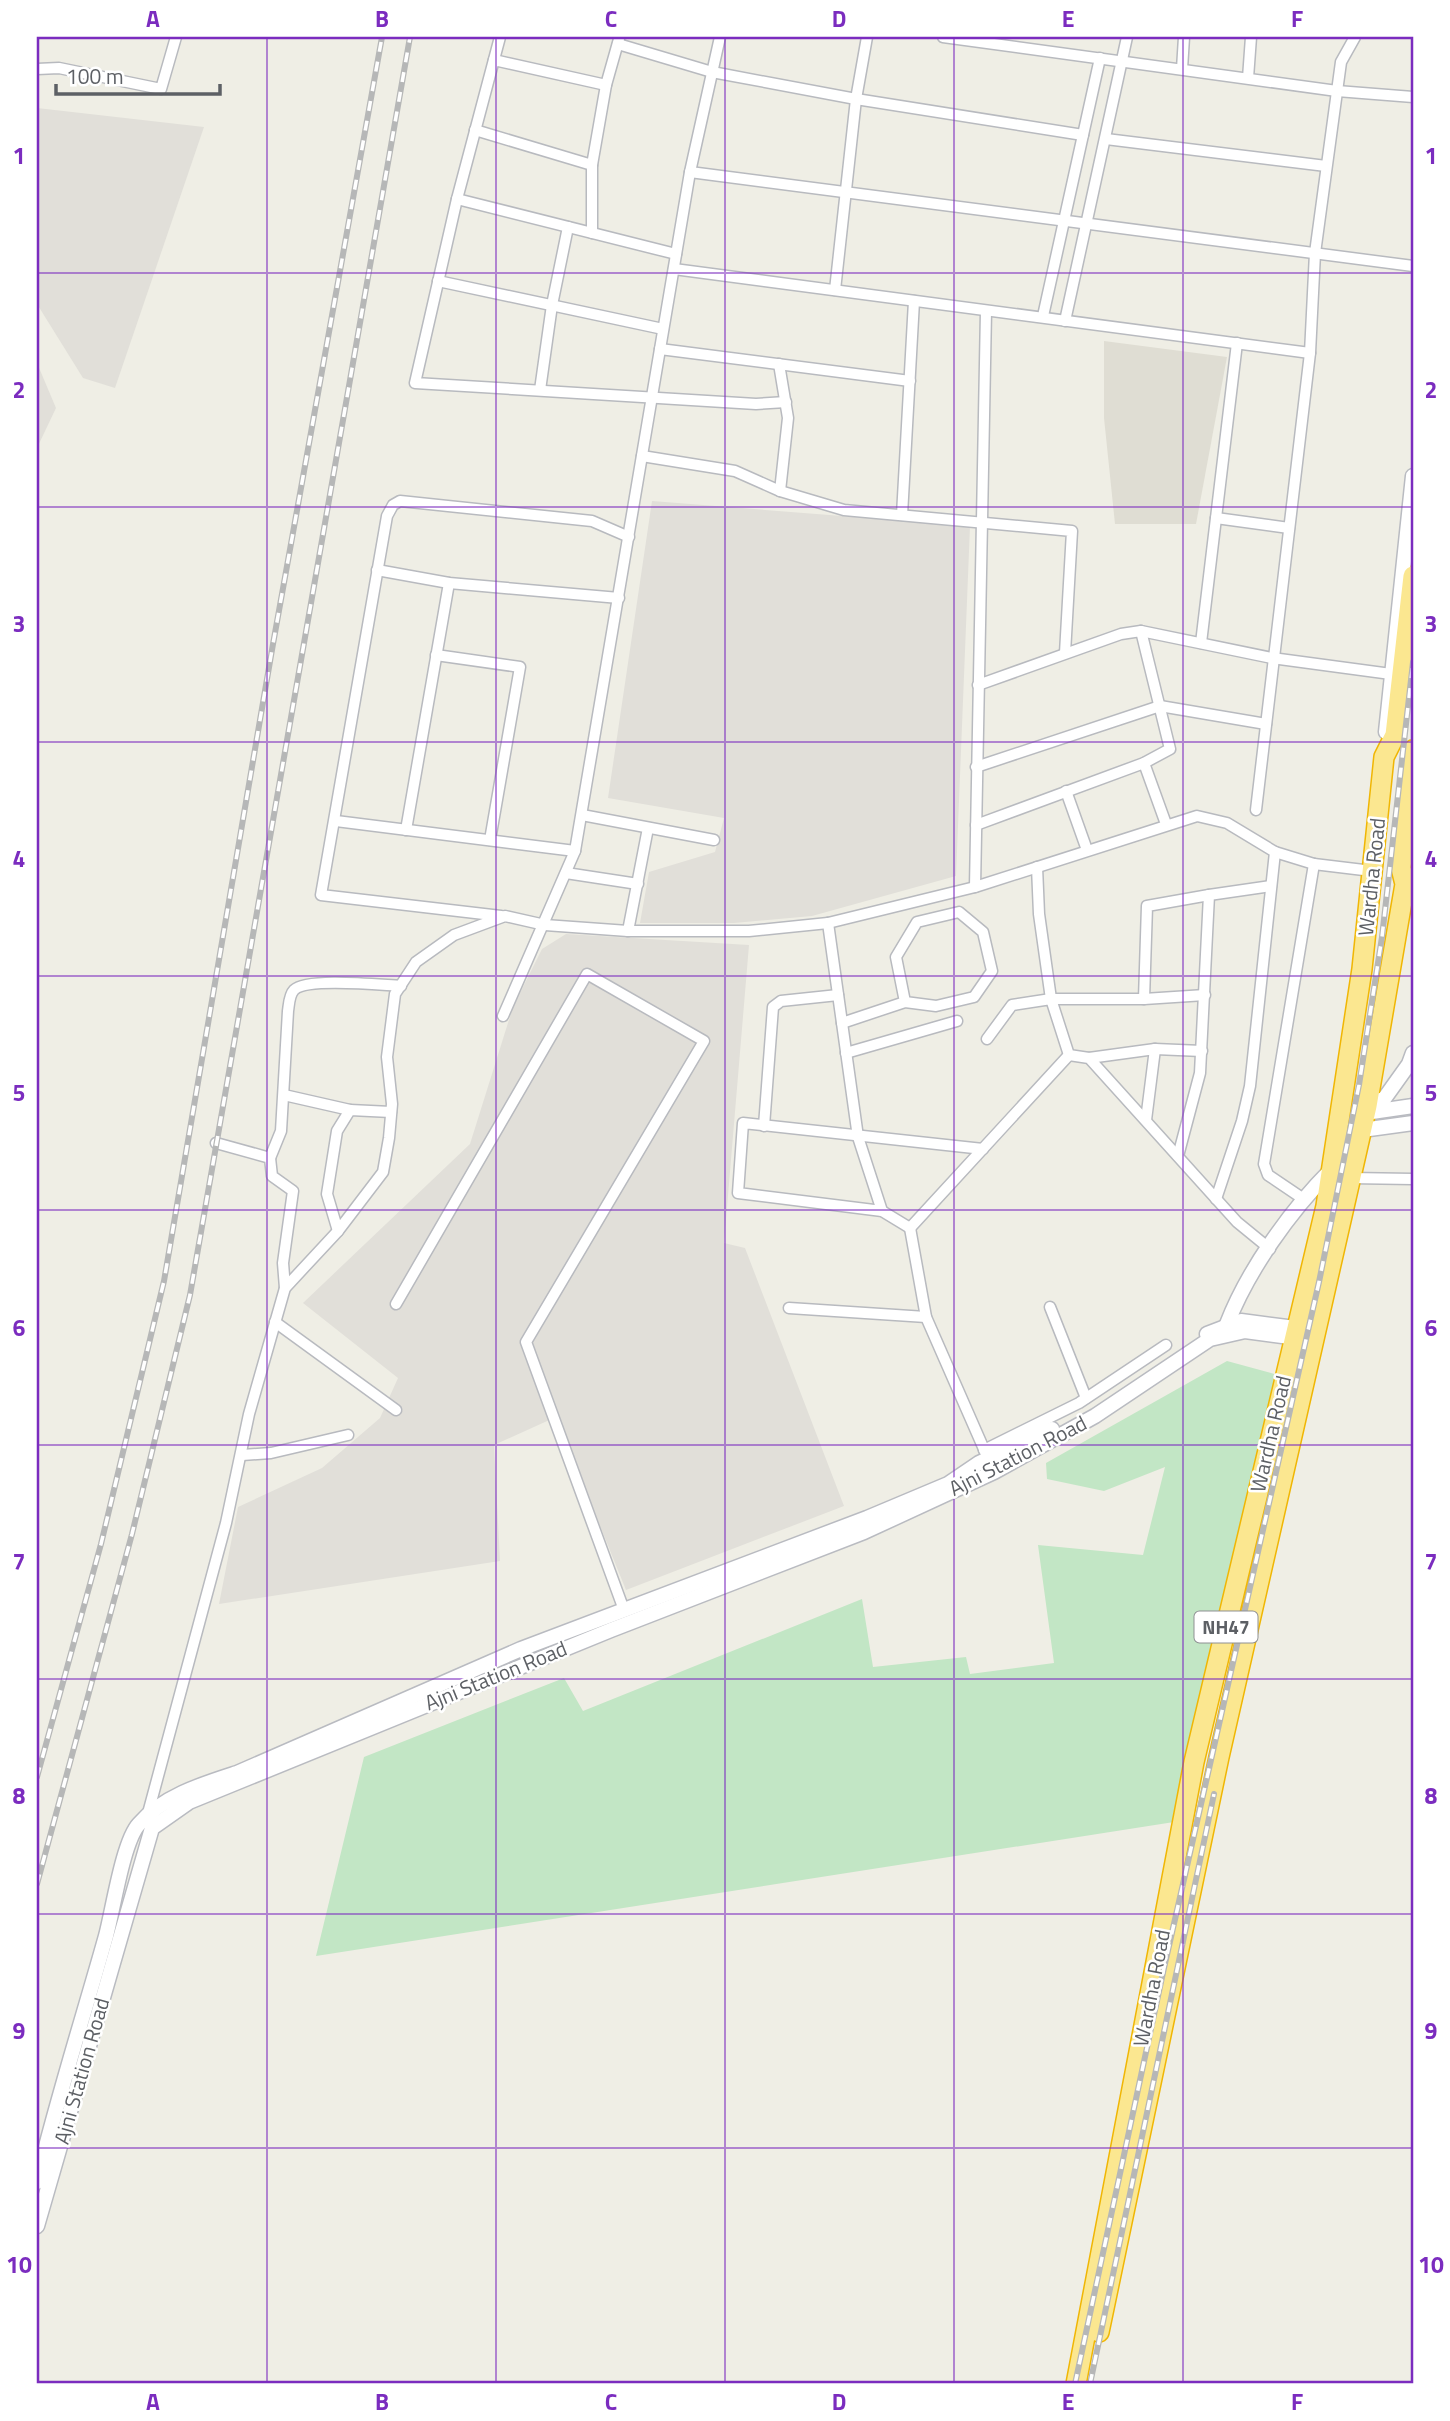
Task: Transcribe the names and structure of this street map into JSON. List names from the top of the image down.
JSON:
{
  "streets": {
    "highway": ["Wardha Road", "NH47"],
    "main road": ["Ajni Station Road"]
  },
  "scale_bar": "100 m",
  "grid": {
    "columns": [
      "A",
      "B",
      "C",
      "D",
      "E",
      "F"
    ],
    "rows": [
      "1",
      "2",
      "3",
      "4",
      "5",
      "6",
      "7",
      "8",
      "9",
      "10"
    ]
  }
}
